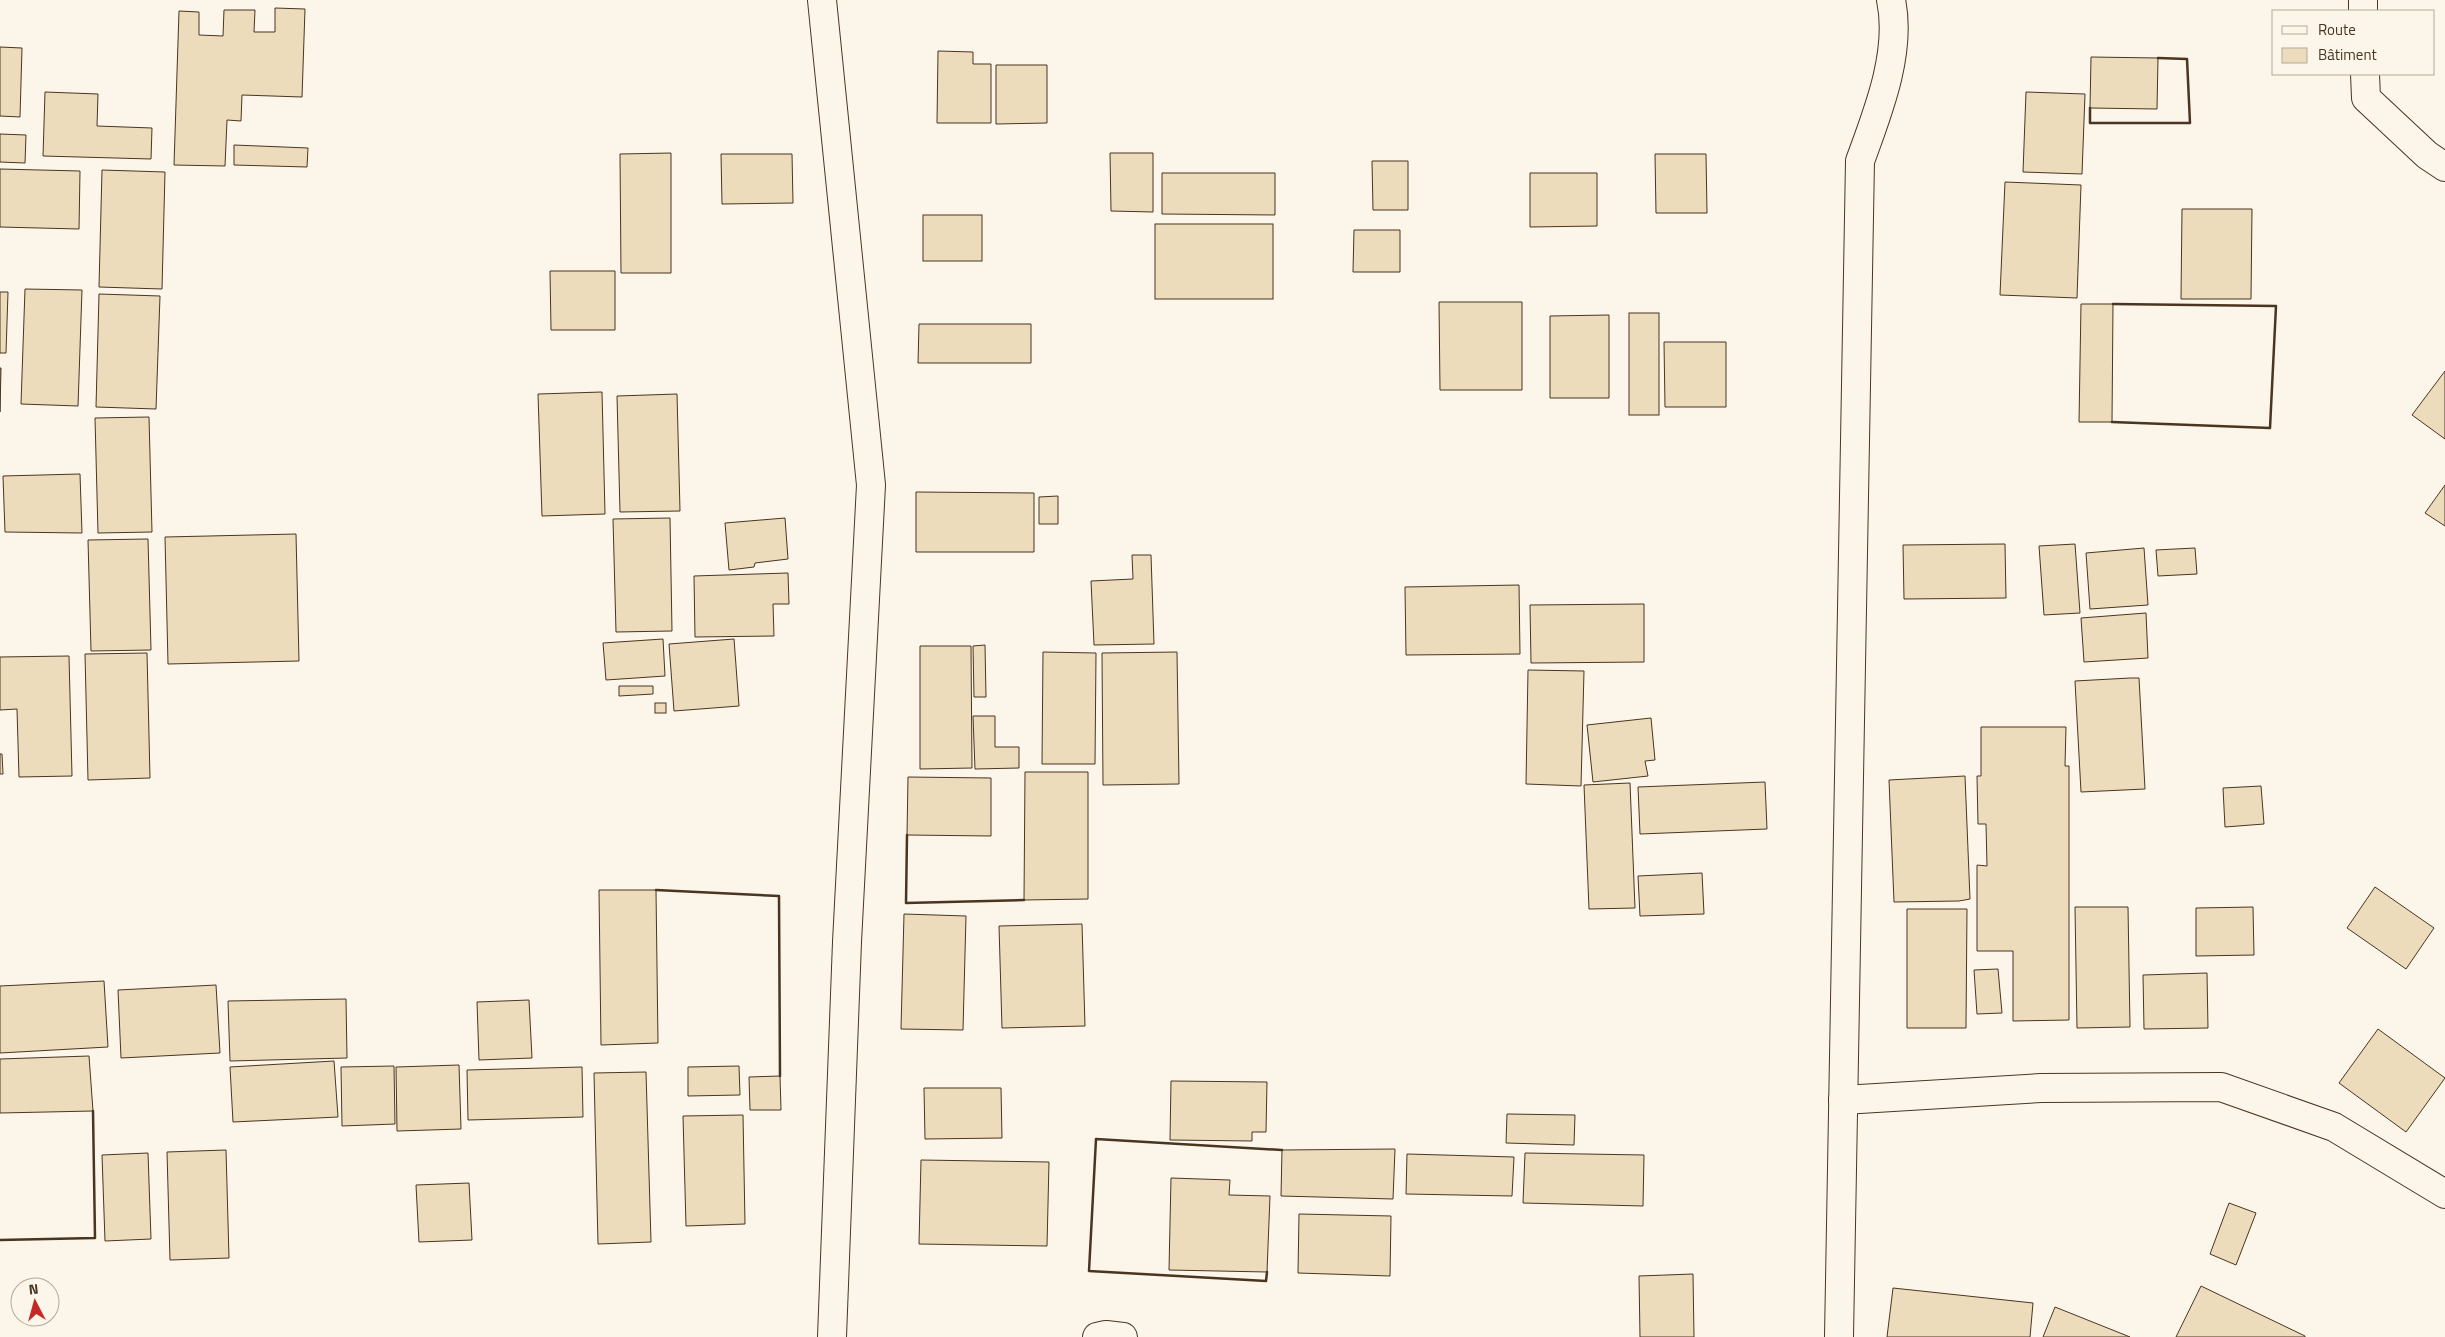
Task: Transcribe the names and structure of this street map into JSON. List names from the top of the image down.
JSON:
{
  "legend": ["Route", "Bâtiment"],
  "north": "top"
}
